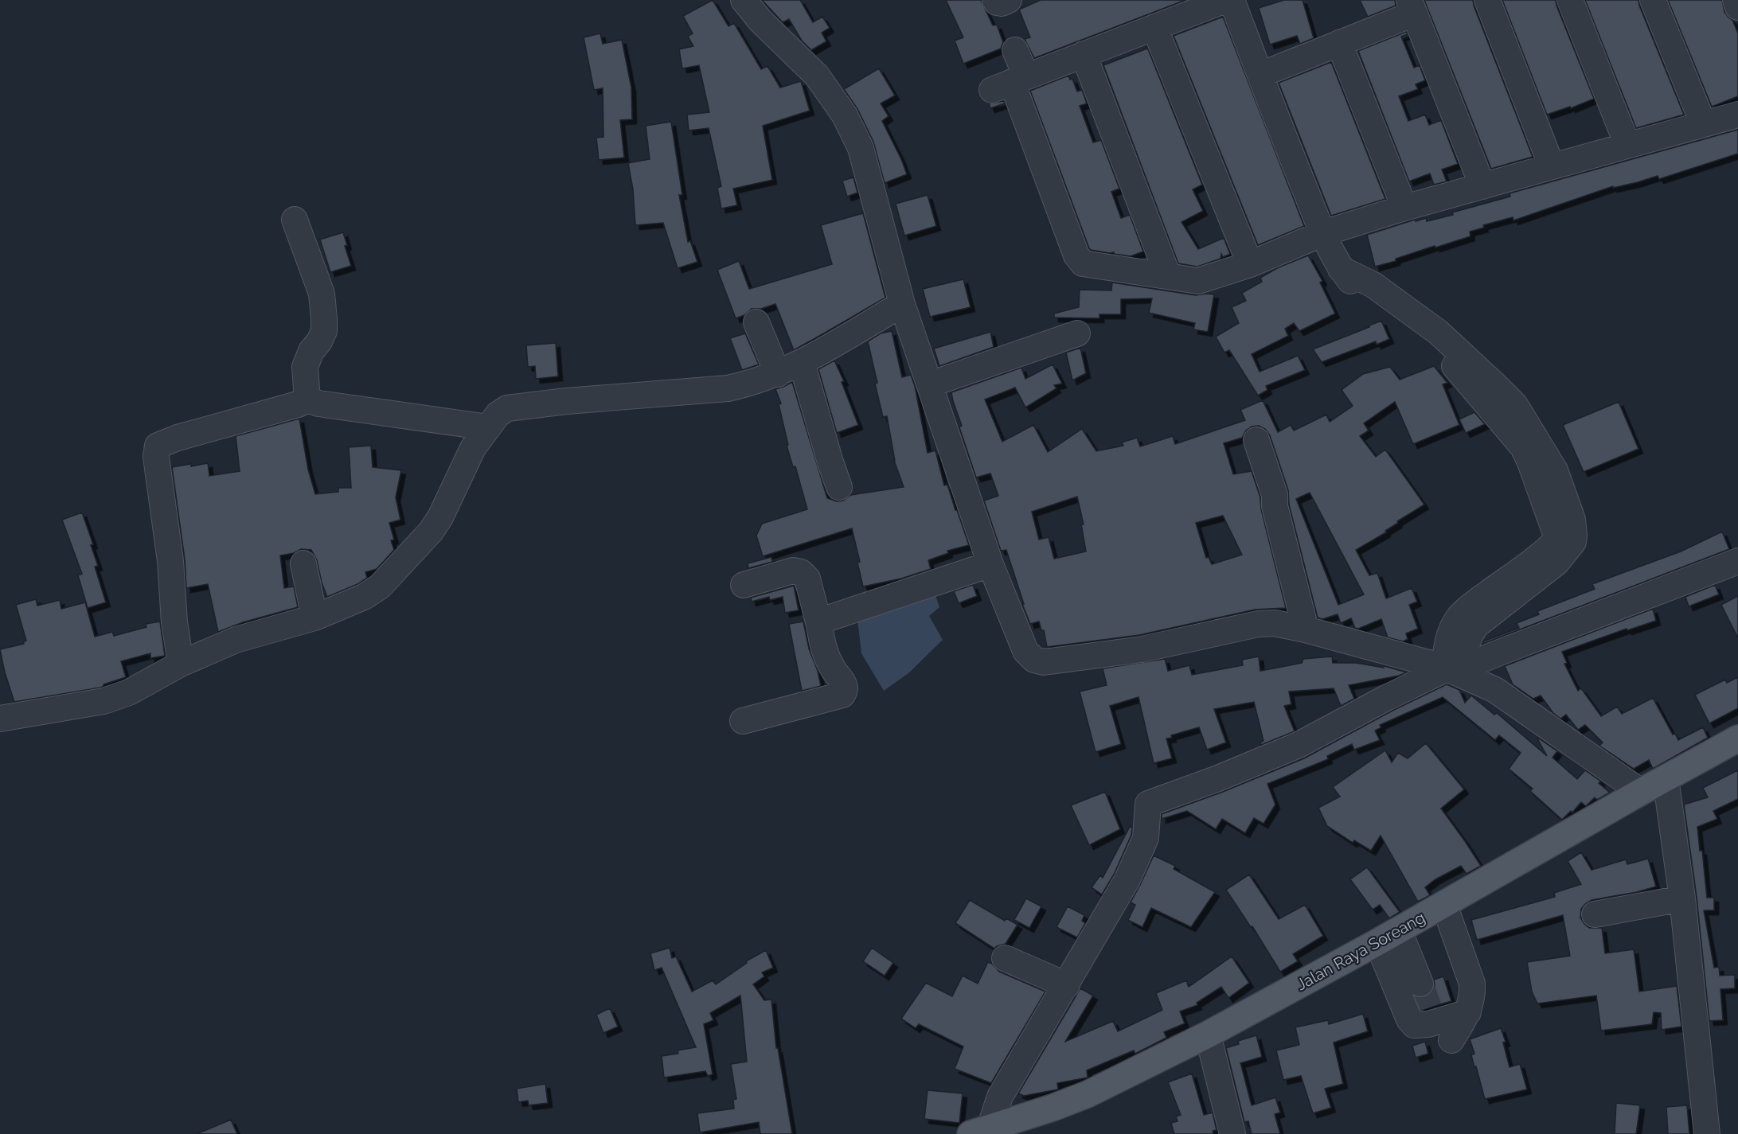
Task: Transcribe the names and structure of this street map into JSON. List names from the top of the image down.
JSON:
{
  "streets": {
    "main road": ["Jalan Raya Soreang"]
  }
}
